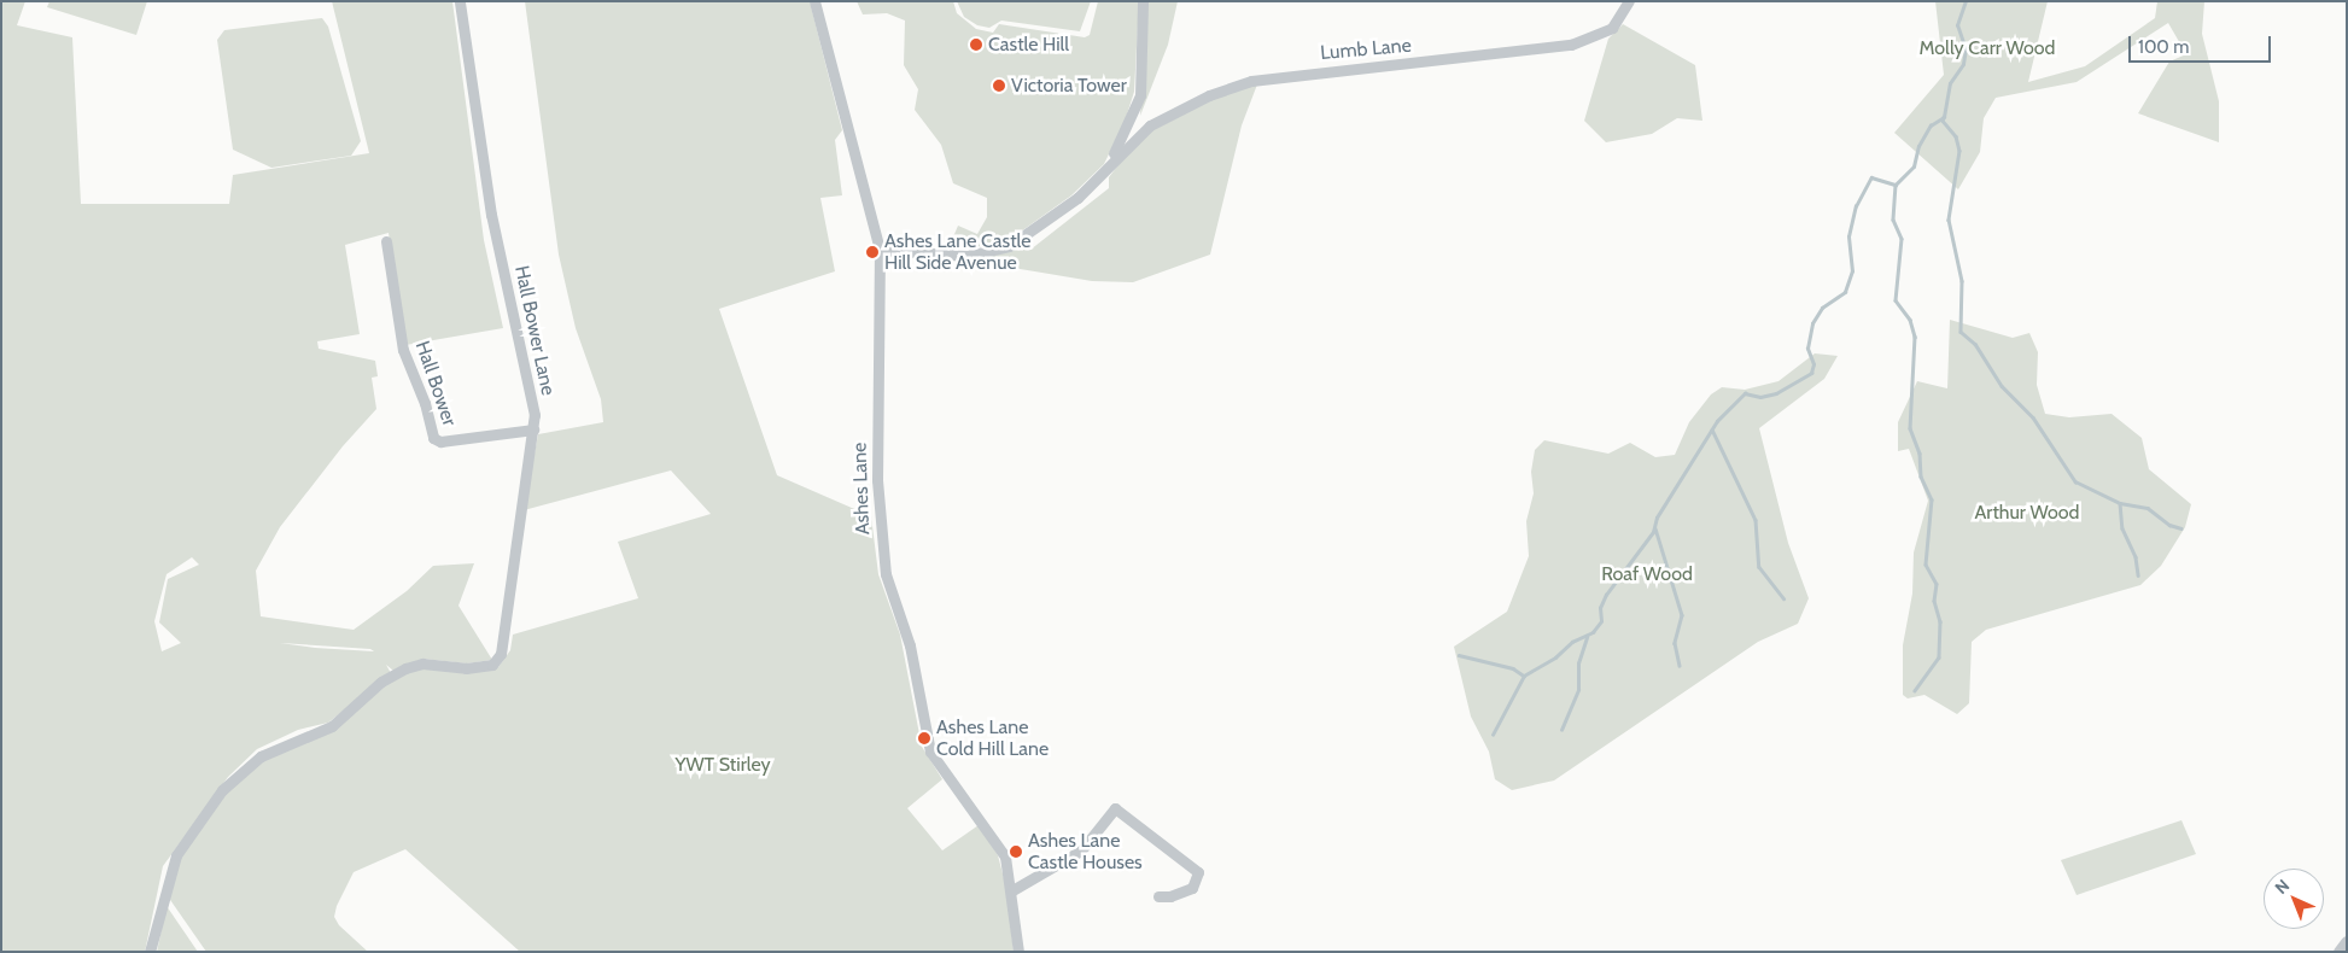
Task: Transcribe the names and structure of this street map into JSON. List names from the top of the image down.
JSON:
{
  "streets": {
    "street": [
      "Lumb Lane",
      "Hall Bower Lane",
      "Hall Bower",
      "Ashes Lane"
    ]
  },
  "crossings": [
    ["Lumb Lane", "Ashes Lane"],
    ["Hall Bower Lane", "Hall Bower"]
  ],
  "parks": [
    "Molly Carr Wood",
    "Arthur Wood",
    "Roaf Wood",
    "YWT Stirley"
  ],
  "places": [
    "Castle Hill",
    "Victoria Tower",
    "Ashes Lane Castle Hill Side Avenue",
    "Ashes Lane Cold Hill Lane",
    "Ashes Lane Castle Houses"
  ],
  "scale_bar": "100 m",
  "north": "top left"
}
